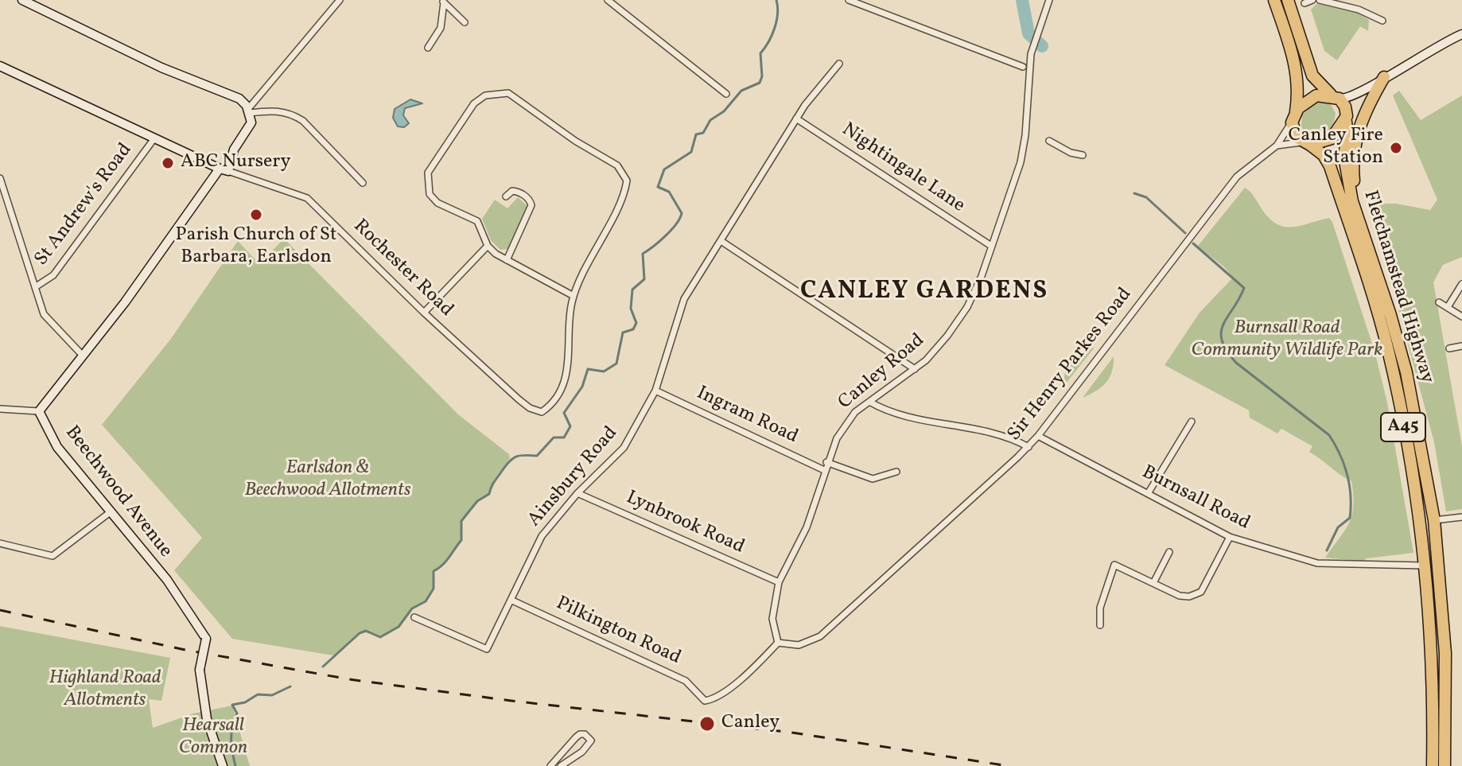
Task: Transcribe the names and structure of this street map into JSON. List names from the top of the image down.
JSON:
{
  "streets": {
    "highway": ["Fletchamstead Highway", "A45"],
    "street": [
      "Nightingale Lane",
      "St Andrew's Road",
      "Rochester Road",
      "Sir Henry Parkes Road",
      "Canley Road",
      "Ingram Road",
      "Ainsbury Road",
      "Beechwood Avenue",
      "Burnsall Road",
      "Lynbrook Road",
      "Pilkington Road"
    ]
  },
  "crossings": [
    ["Nightingale Lane", "Canley Road"],
    ["Nightingale Lane", "Ainsbury Road"],
    ["St Andrew's Road", "Rochester Road"],
    ["Fletchamstead Highway", "Sir Henry Parkes Road"],
    ["Fletchamstead Highway", "A45"],
    ["Fletchamstead Highway", "Burnsall Road"],
    ["Sir Henry Parkes Road", "Canley Road"],
    ["Sir Henry Parkes Road", "A45"],
    ["Sir Henry Parkes Road", "Burnsall Road"],
    ["Sir Henry Parkes Road", "Pilkington Road"],
    ["Canley Road", "Ingram Road"],
    ["Canley Road", "Lynbrook Road"],
    ["Canley Road", "Pilkington Road"],
    ["Ingram Road", "Ainsbury Road"],
    ["Ainsbury Road", "Lynbrook Road"],
    ["Ainsbury Road", "Pilkington Road"]
  ],
  "districts": ["CANLEY GARDENS"],
  "parks": [
    "Burnsall Road Community Wildlife Park",
    "Earlsdon & Beechwood Allotments",
    "Highland Road Allotments",
    "Hearsall Common"
  ],
  "places": [
    "Canley Fire Station",
    "ABC Nursery",
    "Parish Church of St Barbara, Earlsdon",
    "Canley"
  ]
}
